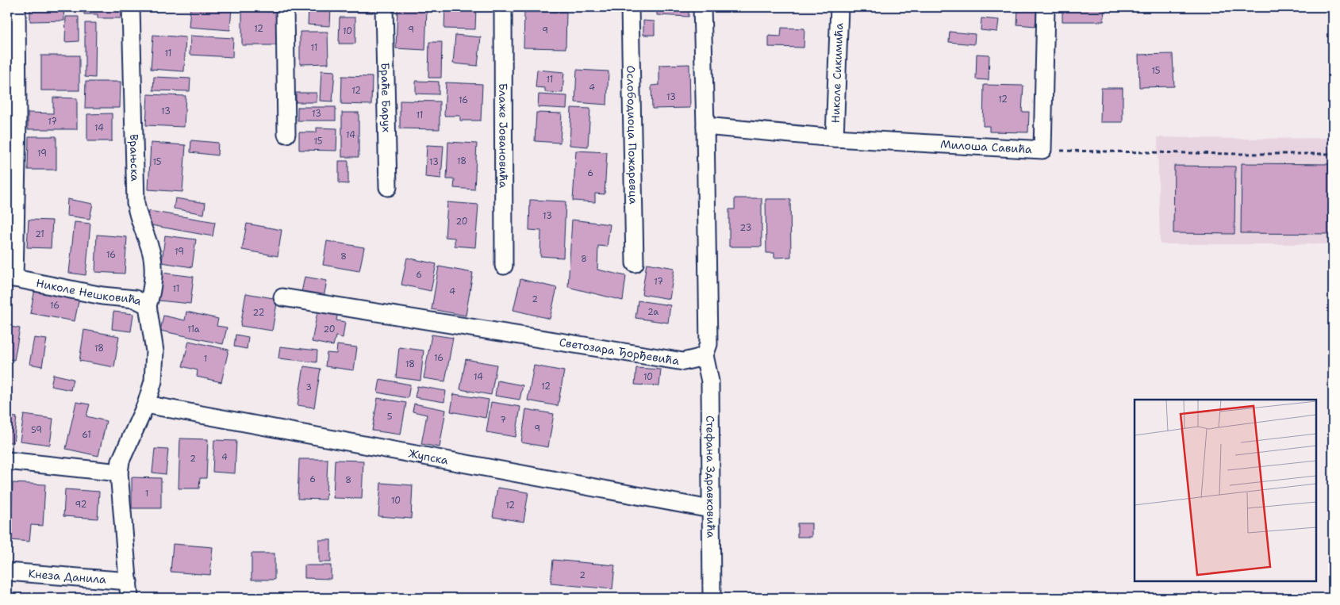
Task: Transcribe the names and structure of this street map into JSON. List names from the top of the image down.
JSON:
{
  "streets": {
    "street": [
      "Николе Сикимића",
      "Браће Барух",
      "Ослободиоца Пожаревца",
      "Блаже Јовановића",
      "Милоша Савића",
      "Врањска",
      "Николе Нешковића",
      "Светозара Ђорђевића",
      "Жупска",
      "Стефана Здравковића",
      "Кнеза Данила"
    ]
  },
  "crossings": [
    ["Николе Сикимића", "Милоша Савића"],
    ["Врањска", "Николе Нешковића"],
    ["Николе Нешковића", "Жупска"],
    ["Николе Нешковића", "Кнеза Данила"],
    ["Светозара Ђорђевића", "Стефана Здравковића"],
    ["Жупска", "Стефана Здравковића"]
  ],
  "house_numbers": [
    "12",
    "9",
    "9",
    "10",
    "11",
    "11",
    "15",
    "11",
    "4",
    "12",
    "13",
    "12",
    "16",
    "13",
    "13",
    "11",
    "17",
    "14",
    "14",
    "15",
    "19",
    "18",
    "15",
    "13",
    "6",
    "13",
    "20",
    "23",
    "21",
    "19",
    "16",
    "8",
    "8",
    "6",
    "17",
    "11",
    "4",
    "2",
    "16",
    "2a",
    "22",
    "11a",
    "20",
    "18",
    "16",
    "1",
    "18",
    "14",
    "10",
    "12",
    "3",
    "5",
    "7",
    "9",
    "59",
    "61",
    "4",
    "2",
    "6",
    "8",
    "1",
    "10",
    "92",
    "12",
    "2"
  ]
}
